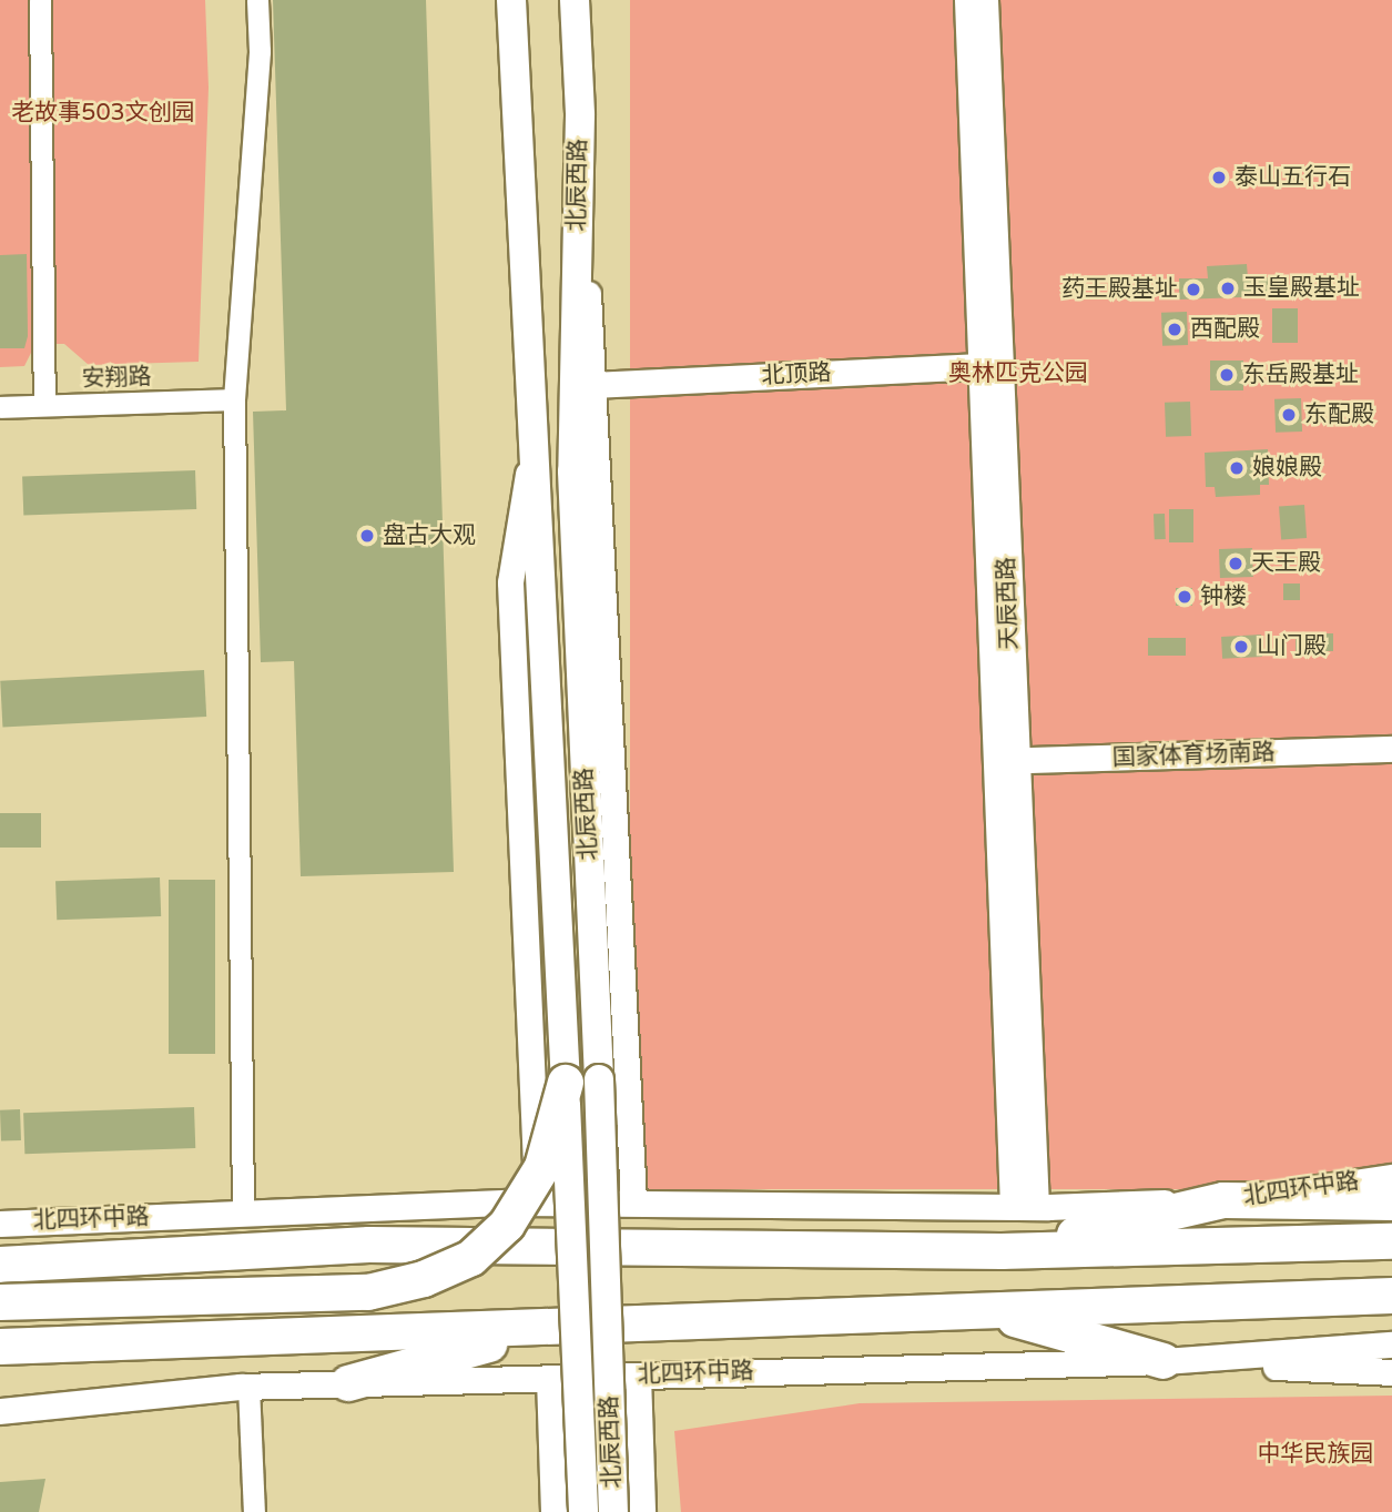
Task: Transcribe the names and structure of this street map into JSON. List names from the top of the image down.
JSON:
{
  "streets": {
    "highway": ["北四环中路"],
    "main road": ["北辰西路"],
    "street": [
      "北顶路",
      "安翔路",
      "天辰西路",
      "国家体育场南路"
    ]
  },
  "crossings": [
    ["北辰西路", "北顶路"],
    ["北辰西路", "北四环中路"],
    ["北顶路", "天辰西路"],
    ["天辰西路", "国家体育场南路"],
    ["天辰西路", "北四环中路"]
  ],
  "parks": ["老故事503文创园", "奥林匹克公园", "中华民族园"],
  "places": [
    "泰山五行石",
    "玉皇殿基址",
    "药王殿基址",
    "西配殿",
    "东岳殿基址",
    "东配殿",
    "娘娘殿",
    "盘古大观",
    "天王殿",
    "钟楼",
    "山门殿"
  ]
}
